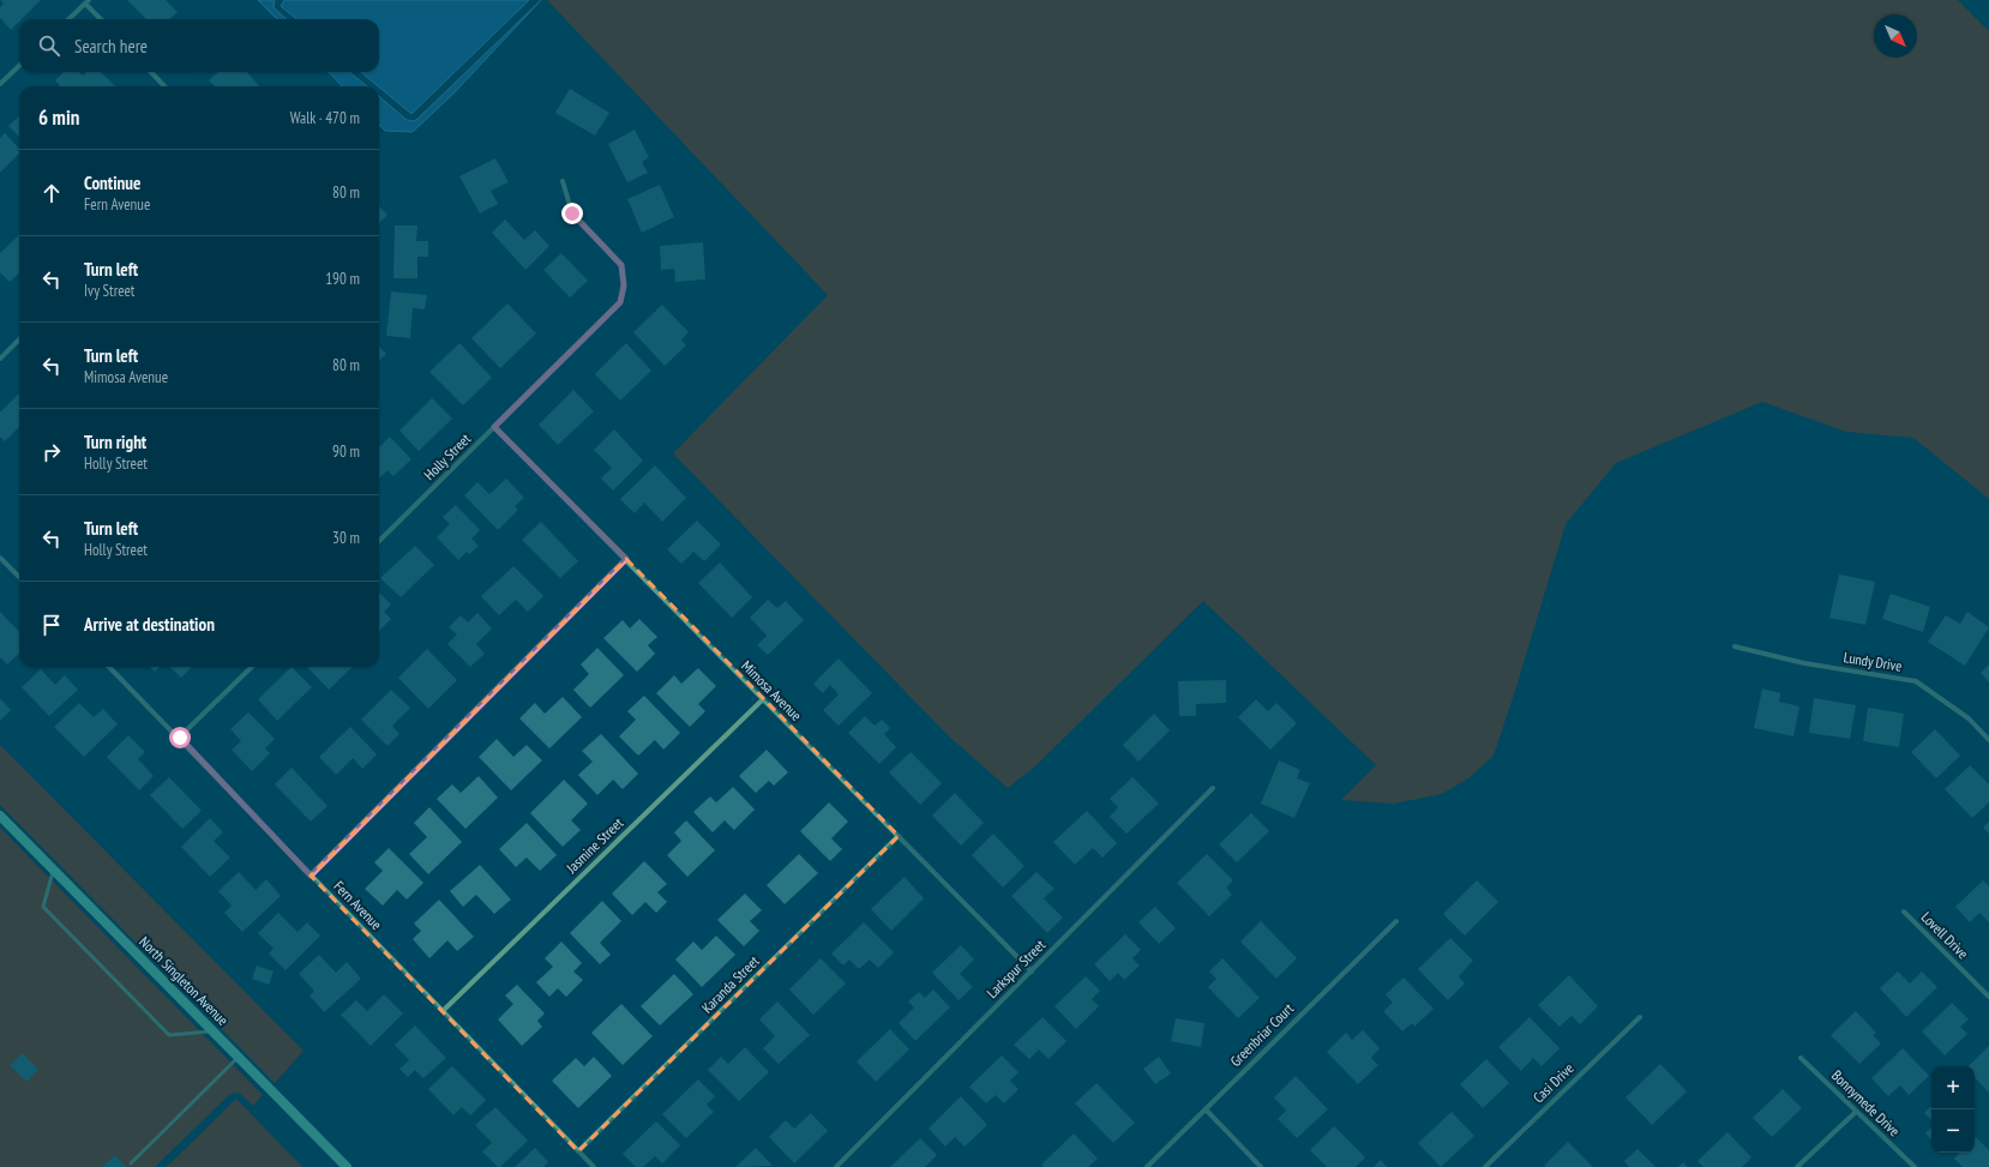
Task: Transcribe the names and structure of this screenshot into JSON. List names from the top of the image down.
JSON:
{
  "streets": {
    "street": [
      "Holly Street",
      "Lundy Drive",
      "Mimosa Avenue",
      "Jasmine Street",
      "Fern Avenue",
      "Lovell Drive",
      "Larkspur Street",
      "North Singleton Avenue",
      "Karanda Street",
      "Greenbriar Court",
      "Casi Drive",
      "Bonnymede Drive"
    ]
  },
  "crossings": [
    ["Holly Street", "Mimosa Avenue"],
    ["Mimosa Avenue", "Jasmine Street"],
    ["Mimosa Avenue", "Larkspur Street"],
    ["Mimosa Avenue", "Karanda Street"],
    ["Jasmine Street", "Fern Avenue"],
    ["Fern Avenue", "Karanda Street"]
  ],
  "north": "bottom right",
  "page": {
    "search": "Search here",
    "heading": ["6 min", "Walk · 470 m"],
    "list": [
      ["Continue", "Fern Avenue", "80 m"],
      ["Turn left", "Ivy Street", "190 m"],
      ["Turn left", "Mimosa Avenue", "80 m"],
      ["Turn right", "Holly Street", "90 m"],
      ["Turn left", "Holly Street", "30 m"],
      "Arrive at destination"
    ],
    "map_buttons": ["+", "−"]
  }
}
